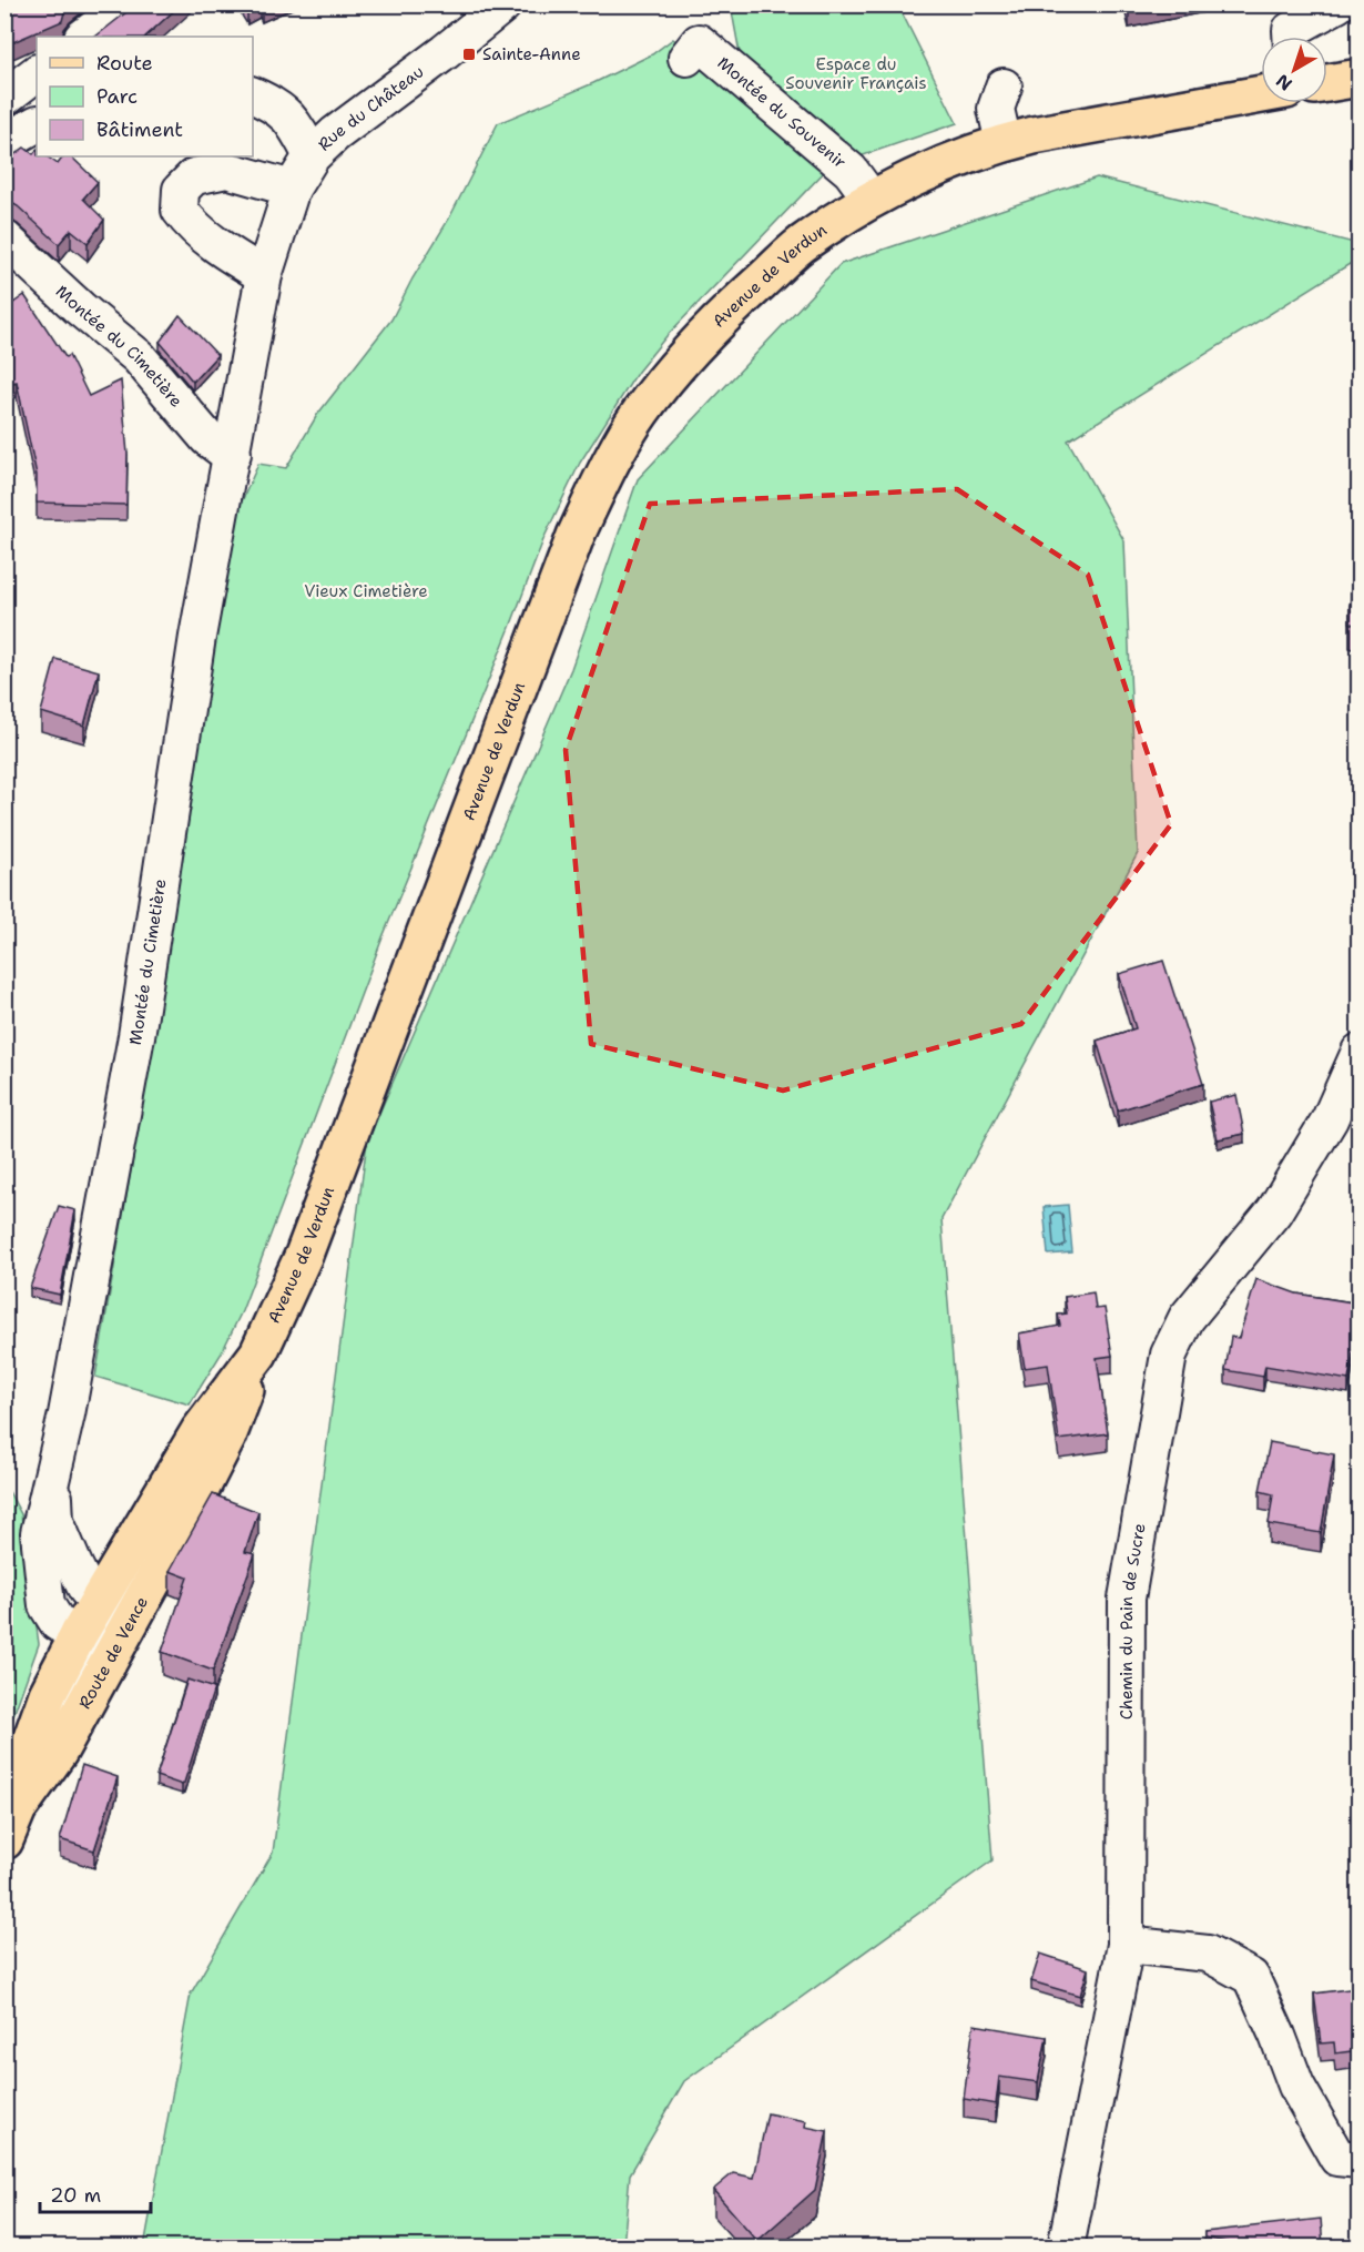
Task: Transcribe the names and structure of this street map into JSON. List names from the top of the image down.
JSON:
{
  "streets": {
    "main road": ["Avenue de Verdun", "Route de Vence"],
    "street": [
      "Rue du Château",
      "Montée du Souvenir",
      "Montée du Cimetière",
      "Chemin du Pain de Sucre"
    ]
  },
  "crossings": [
    ["Rue du Château", "Montée du Cimetière"],
    ["Montée du Souvenir", "Avenue de Verdun"],
    ["Avenue de Verdun", "Montée du Cimetière"],
    ["Avenue de Verdun", "Route de Vence"],
    ["Montée du Cimetière", "Route de Vence"]
  ],
  "parks": ["Espace du Souvenir Français", "Vieux Cimetière"],
  "places": {
    "transit": ["Sainte-Anne"]
  },
  "legend": ["Route", "Parc", "Bâtiment"],
  "scale_bar": "20 m",
  "north": "bottom left"
}
